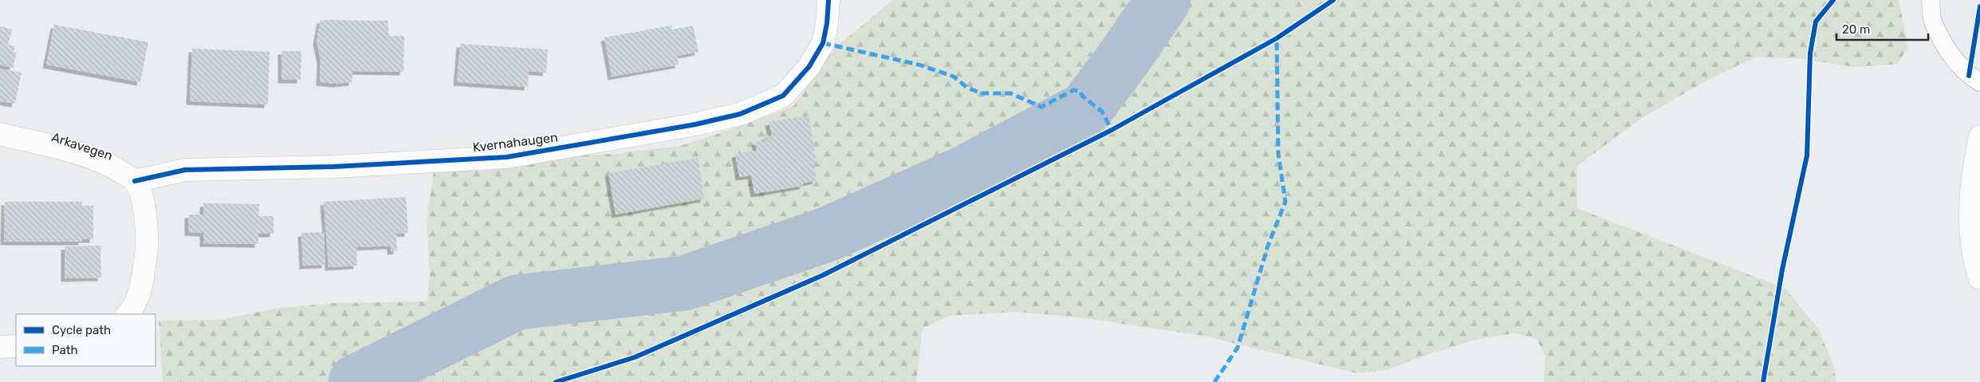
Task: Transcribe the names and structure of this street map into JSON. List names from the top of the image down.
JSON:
{
  "streets": {
    "street": ["Kvernahaugen", "Arkavegen"]
  },
  "crossings": [
    ["Kvernahaugen", "Arkavegen"]
  ],
  "legend": ["Cycle path", "Path"],
  "scale_bar": "20 m"
}
